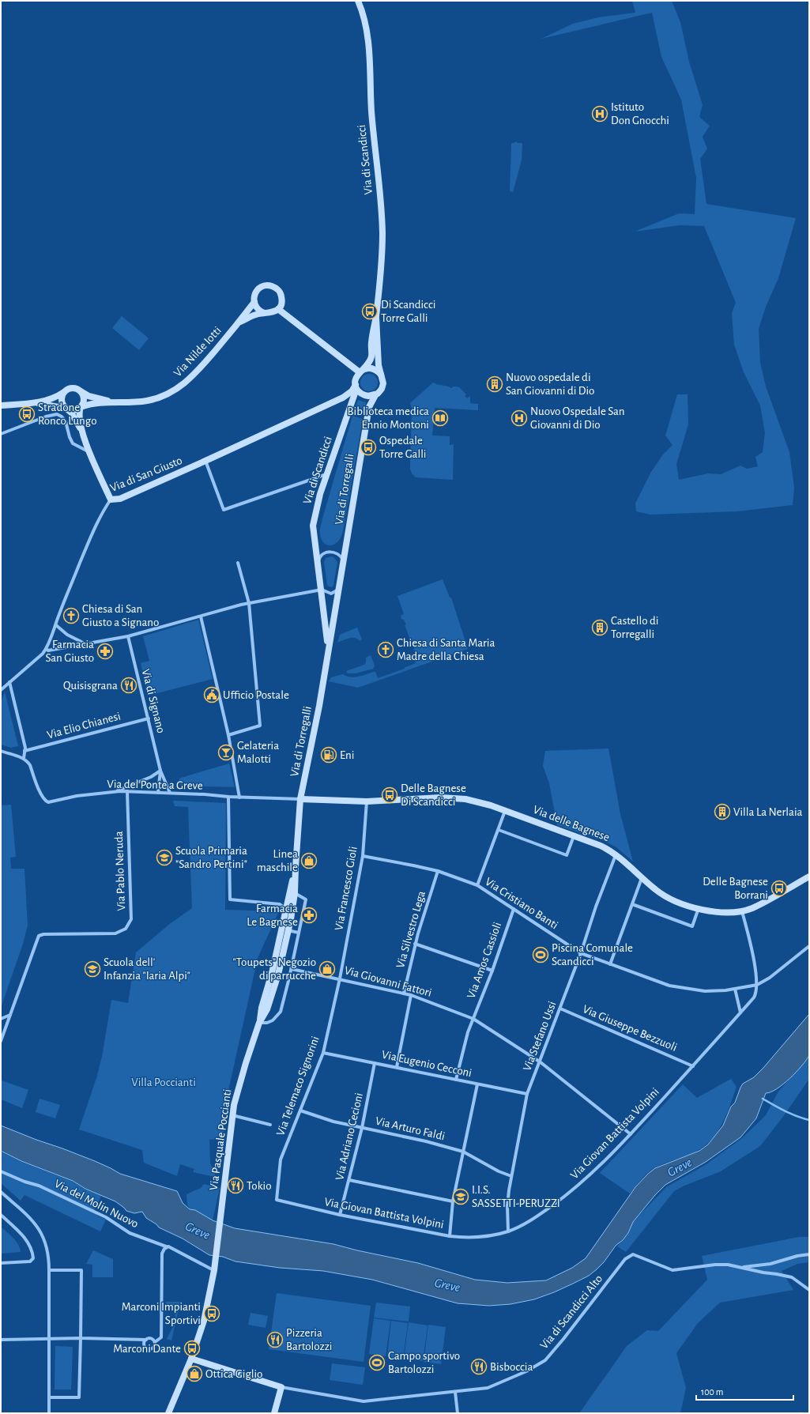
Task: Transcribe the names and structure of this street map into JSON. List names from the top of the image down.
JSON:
{
  "streets": {
    "main road": [
      "Via di Scandicci",
      "Via Nilde Iotti",
      "Via di San Giusto",
      "Via di Torregalli",
      "Via delle Bagnese",
      "Via Pasquale Poccianti"
    ],
    "street": [
      "Via di Signano",
      "Via Elio Chianesi",
      "Via del Ponte a Greve",
      "Via Pablo Neruda",
      "Via Francesco Gioli",
      "Via Cristiano Banti",
      "Via Silvestro Lega",
      "Via Amos Cassioli",
      "Via Giovanni Fattori",
      "Via Giuseppe Bezzuoli",
      "Via Stefano Ussi",
      "Via Eugenio Cecconi",
      "Via Telemaco Signorini",
      "Via Arturo Faldi",
      "Via Giovan Battista Volpini",
      "Via Adriano Cecioni",
      "Via del Molin Nuovo",
      "Via di Scandicci Alto"
    ]
  },
  "crossings": [
    ["Via di Scandicci", "Via di San Giusto"],
    ["Via di Scandicci", "Via di Torregalli"],
    ["Via di San Giusto", "Via di Torregalli"],
    ["Via di Torregalli", "Via del Ponte a Greve"],
    ["Via di Torregalli", "Via delle Bagnese"],
    ["Via di Torregalli", "Via Pasquale Poccianti"],
    ["Via di Signano", "Via Elio Chianesi"],
    ["Via del Ponte a Greve", "Via delle Bagnese"],
    ["Via del Ponte a Greve", "Via Pablo Neruda"],
    ["Via del Ponte a Greve", "Via Pasquale Poccianti"],
    ["Via delle Bagnese", "Via Francesco Gioli"],
    ["Via delle Bagnese", "Via Stefano Ussi"],
    ["Via delle Bagnese", "Via Pasquale Poccianti"],
    ["Via Francesco Gioli", "Via Cristiano Banti"],
    ["Via Francesco Gioli", "Via Giovanni Fattori"],
    ["Via Francesco Gioli", "Via Telemaco Signorini"],
    ["Via Cristiano Banti", "Via Silvestro Lega"],
    ["Via Cristiano Banti", "Via Amos Cassioli"],
    ["Via Cristiano Banti", "Via Stefano Ussi"],
    ["Via Cristiano Banti", "Via Giovan Battista Volpini"],
    ["Via Silvestro Lega", "Via Giovanni Fattori"],
    ["Via Amos Cassioli", "Via Giovanni Fattori"],
    ["Via Amos Cassioli", "Via Eugenio Cecconi"],
    ["Via Giovanni Fattori", "Via Stefano Ussi"],
    ["Via Giovanni Fattori", "Via Telemaco Signorini"],
    ["Via Giovanni Fattori", "Via Giovan Battista Volpini"],
    ["Via Giuseppe Bezzuoli", "Via Stefano Ussi"],
    ["Via Giuseppe Bezzuoli", "Via Giovan Battista Volpini"],
    ["Via Stefano Ussi", "Via Eugenio Cecconi"],
    ["Via Stefano Ussi", "Via Arturo Faldi"],
    ["Via Stefano Ussi", "Via Giovan Battista Volpini"],
    ["Via Eugenio Cecconi", "Via Telemaco Signorini"],
    ["Via Eugenio Cecconi", "Via Adriano Cecioni"],
    ["Via Telemaco Signorini", "Via Arturo Faldi"],
    ["Via Telemaco Signorini", "Via Giovan Battista Volpini"],
    ["Via Arturo Faldi", "Via Adriano Cecioni"],
    ["Via Giovan Battista Volpini", "Via Adriano Cecioni"],
    ["Via Pasquale Poccianti", "Via del Molin Nuovo"]
  ],
  "water": ["Greve"],
  "parks": ["Villa Poccianti"],
  "places": {
    "hospital": ["Istituto Don Gnocchi", "Nuovo Ospedale San Giovanni di Dio"],
    "bus stop": [
      "Di Scandicci Torre Galli",
      "Stradone Ronco Lungo",
      "Ospedale Torre Galli",
      "Delle Bagnese Di Scandicci",
      "Delle Bagnese Borrani",
      "Marconi Impianti Sportivi",
      "Marconi Dante"
    ],
    "building": ["Nuovo ospedale di San Giovanni di Dio", "Castello di Torregalli", "Villa La Nerlaia"],
    "library": ["Biblioteca medica Ennio Montoni"],
    "church": ["Chiesa di San Giusto a Signano", "Chiesa di Santa Maria Madre della Chiesa"],
    "pharmacy": ["Farmacia San Giusto", "Farmacia Le Bagnese"],
    "restaurant": [
      "Quisisgrana",
      "Tokio",
      "Pizzeria Bartolozzi",
      "Bisboccia"
    ],
    "public building": ["Ufficio Postale"],
    "bar": ["Gelateria Malotti"],
    "fuel station": ["Eni"],
    "school or university": ["Scuola Primaria \"Sandro Pertini\"", "Scuola dell' Infanzia \"Iaria Alpi\"", "I.I.S. SASSETTI-PERUZZI"],
    "shop": ["Linea maschile", "\"Toupets\" Negozio di parrucche", "Ottica Giglio"],
    "sports": ["Piscina Comunale Scandicci", "Campo sportivo Bartolozzi"]
  },
  "scale_bar": "100 m"
}
